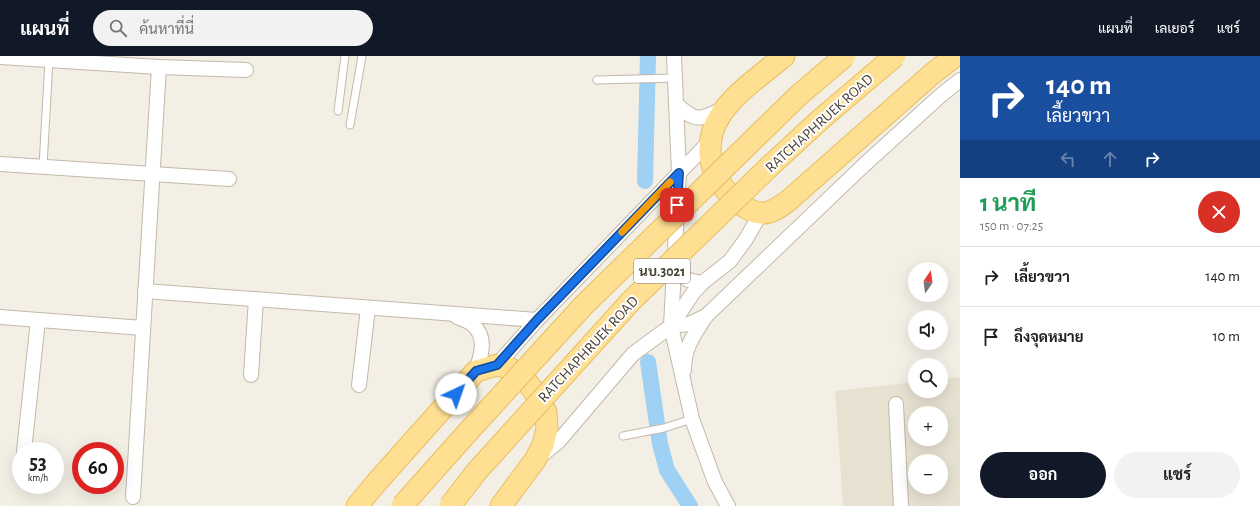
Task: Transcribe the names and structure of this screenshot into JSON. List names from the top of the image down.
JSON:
{
  "streets": {
    "main road": ["RATCHAPHRUEK ROAD", "นบ.3021"]
  },
  "north": "top",
  "page": {
    "header": "แผนที่",
    "search": "ค้นหาที่นี่",
    "nav": ["แผนที่", "เลเยอร์", "แชร์"],
    "turn": ["140 m", "เลี้ยวขวา"],
    "heading": ["1 นาที", "150 m · 07:25"],
    "list": [
      {
        "name": "เลี้ยวขวา",
        "value": "140 m"
      },
      {
        "name": "ถึงจุดหมาย",
        "value": "10 m"
      }
    ],
    "map_buttons": ["+", "−"],
    "speed": "53 km/h",
    "limit": "60",
    "buttons": ["ออก", "แชร์"]
  }
}
